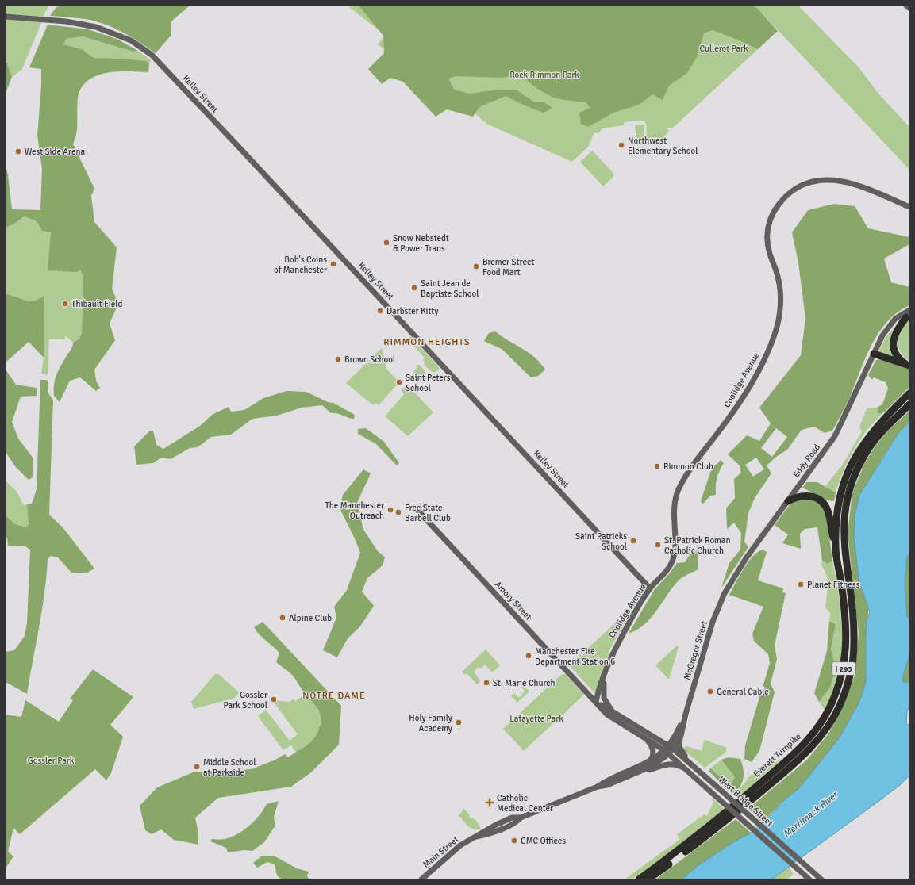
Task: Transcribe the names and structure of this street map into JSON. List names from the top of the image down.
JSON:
{
  "streets": {
    "highway": ["I 293", "Everett Turnpike"],
    "street": [
      "Kelley Street",
      "Coolidge Avenue",
      "Eddy Road",
      "Amory Street",
      "McGregor Street",
      "West Bridge Street",
      "Main Street"
    ]
  },
  "crossings": [
    ["Kelley Street", "Coolidge Avenue"],
    ["Coolidge Avenue", "Amory Street"],
    ["Eddy Road", "McGregor Street"],
    ["Amory Street", "McGregor Street"],
    ["Amory Street", "West Bridge Street"],
    ["McGregor Street", "West Bridge Street"],
    ["McGregor Street", "Main Street"]
  ],
  "districts": ["RIMMON HEIGHTS", "NOTRE DAME"],
  "water": ["Merrimack River"],
  "parks": [
    "Cullerot Park",
    "Rock Rimmon Park",
    "Lafayette Park",
    "Gossler Park"
  ],
  "places": {
    "other": [
      "Northwest Elementary School",
      "West Side Arena",
      "Snow Nebstedt & Power Trans",
      "Bob's Coins of Manchester",
      "Bremer Street Food Mart",
      "Saint Jean de Baptiste School",
      "Thibault Field",
      "Darbster Kitty",
      "Brown School",
      "Saint Peters School",
      "Rimmon Club",
      "The Manchester Outreach",
      "Free State Barbell Club",
      "Saint Patricks School",
      "St. Patrick Roman Catholic Church",
      "Planet Fitness",
      "Alpine Club",
      "Manchester Fire Department Station 6",
      "St. Marie Church",
      "General Cable",
      "Gossler Park School",
      "Holy Family Academy",
      "Middle School at Parkside",
      "CMC Offices"
    ],
    "health": ["Catholic Medical Center"]
  }
}
